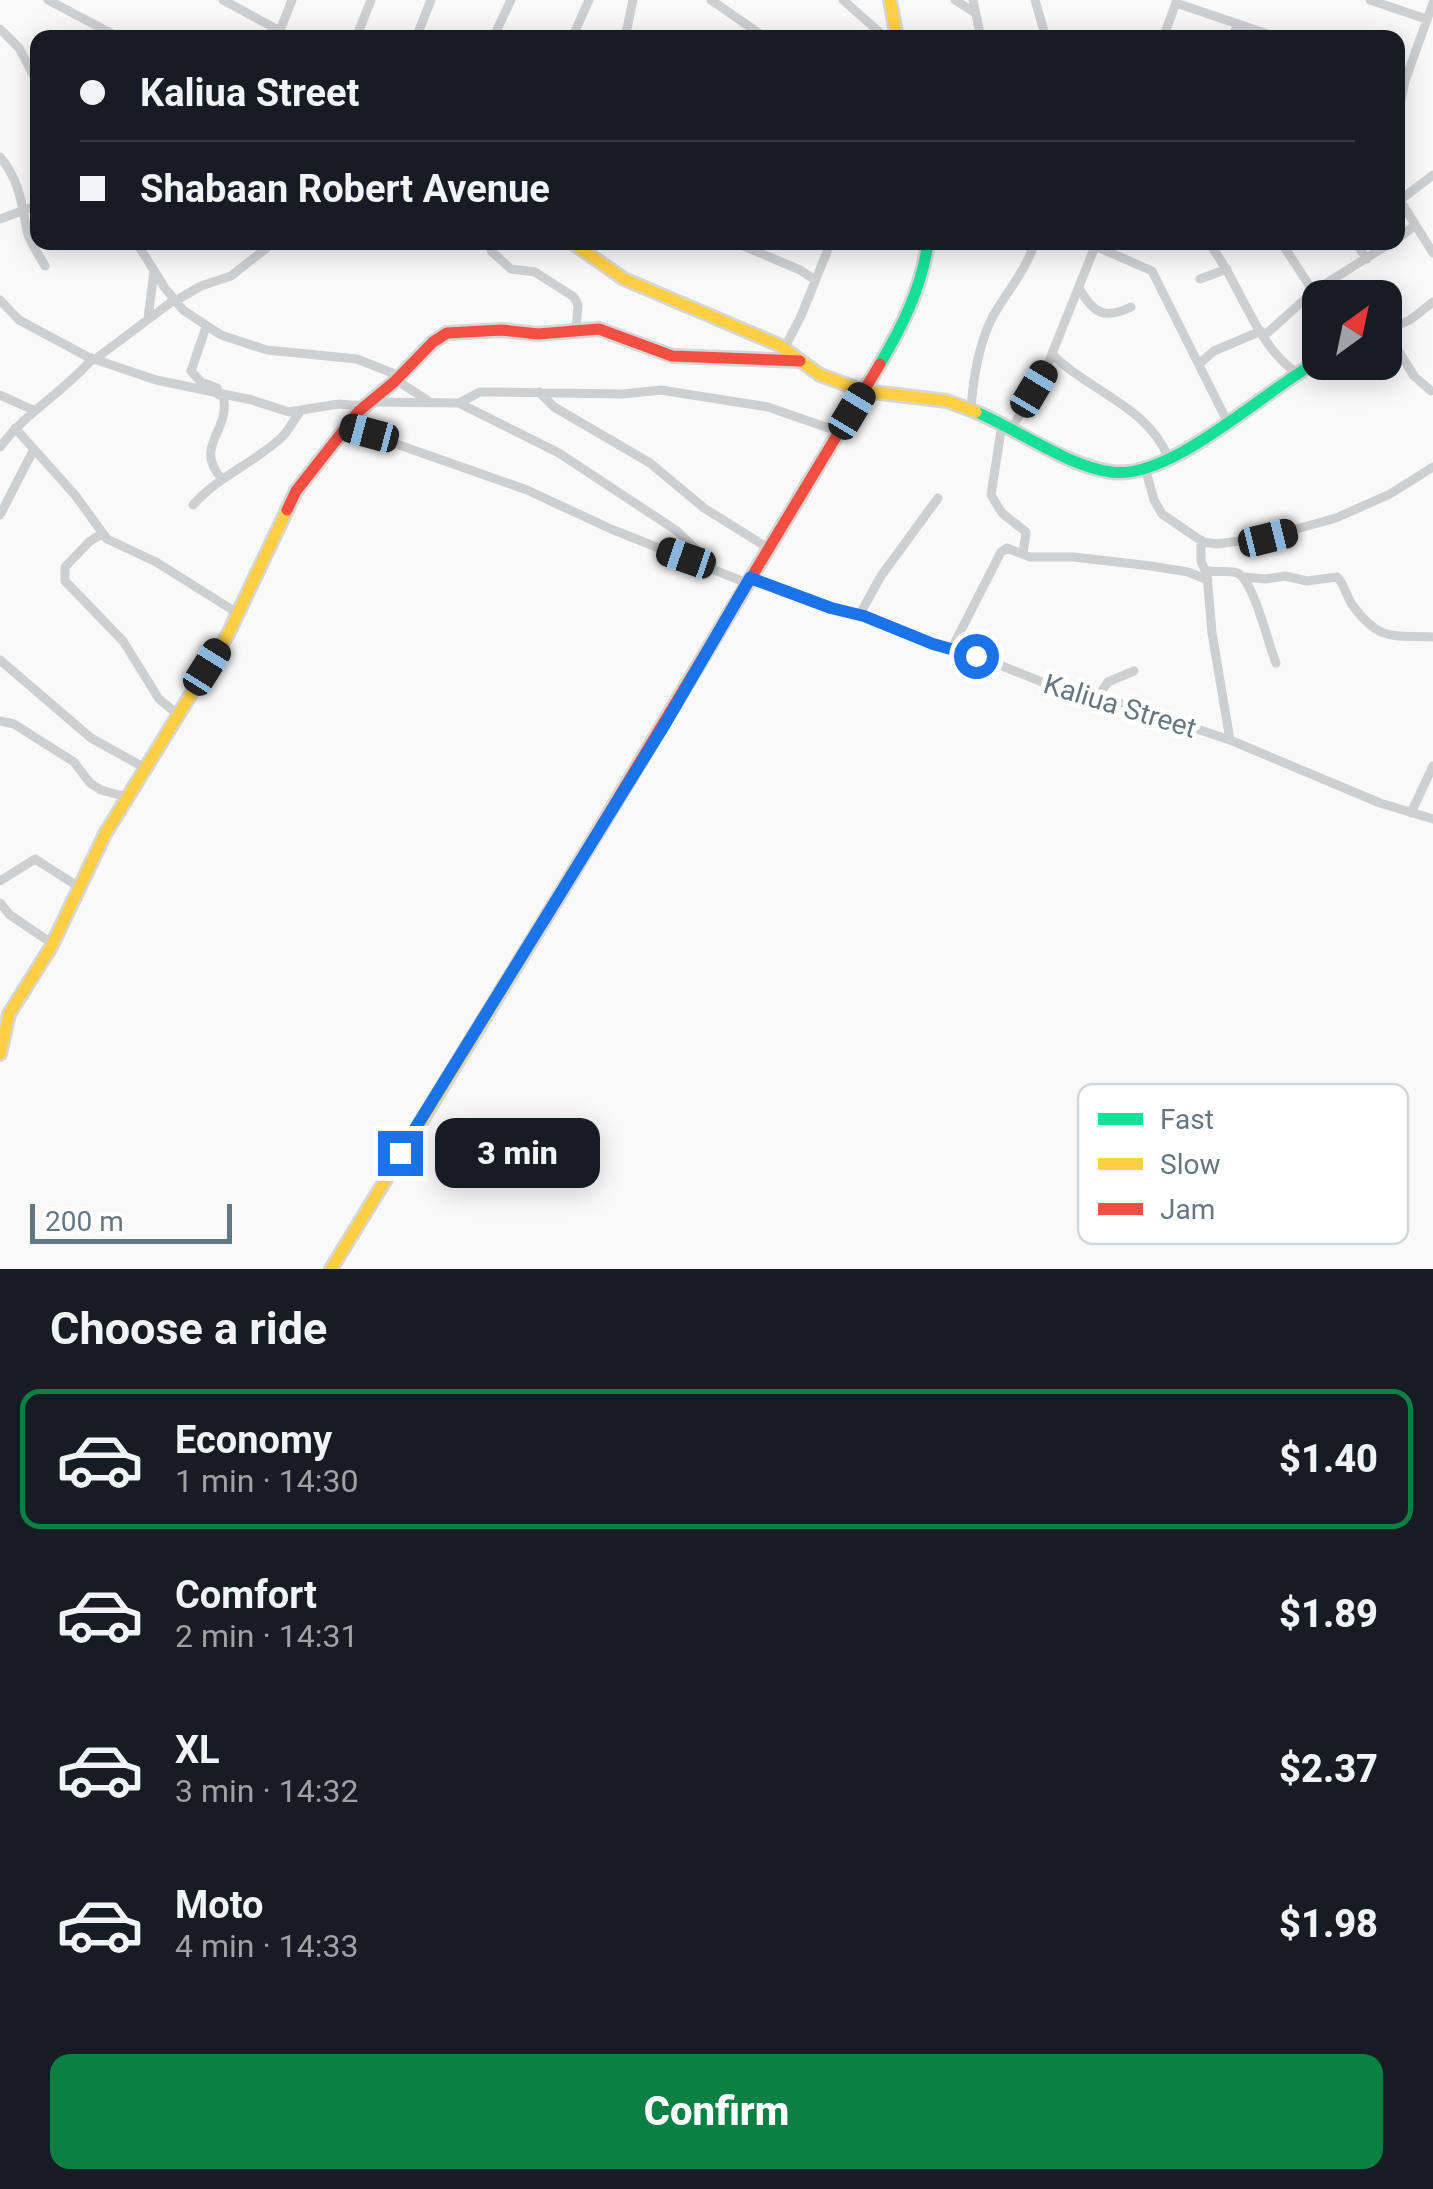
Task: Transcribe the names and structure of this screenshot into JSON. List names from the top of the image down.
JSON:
{
  "streets": {
    "street": ["Kaliua Street"]
  },
  "legend": ["Fast", "Slow", "Jam"],
  "scale_bar": "200 m",
  "north": "top right",
  "page": {
    "banner": ["Kaliua Street", "Shabaan Robert Avenue"],
    "bubble": "3 min",
    "scale": "200 m",
    "heading": "Choose a ride",
    "list": [
      {
        "name": "Economy",
        "note": "1 min · 14:30",
        "value": "$1.40"
      },
      {
        "name": "Comfort",
        "note": "2 min · 14:31",
        "value": "$1.89"
      },
      {
        "name": "XL",
        "note": "3 min · 14:32",
        "value": "$2.37"
      },
      {
        "name": "Moto",
        "note": "4 min · 14:33",
        "value": "$1.98"
      }
    ],
    "buttons": "Confirm"
  }
}
